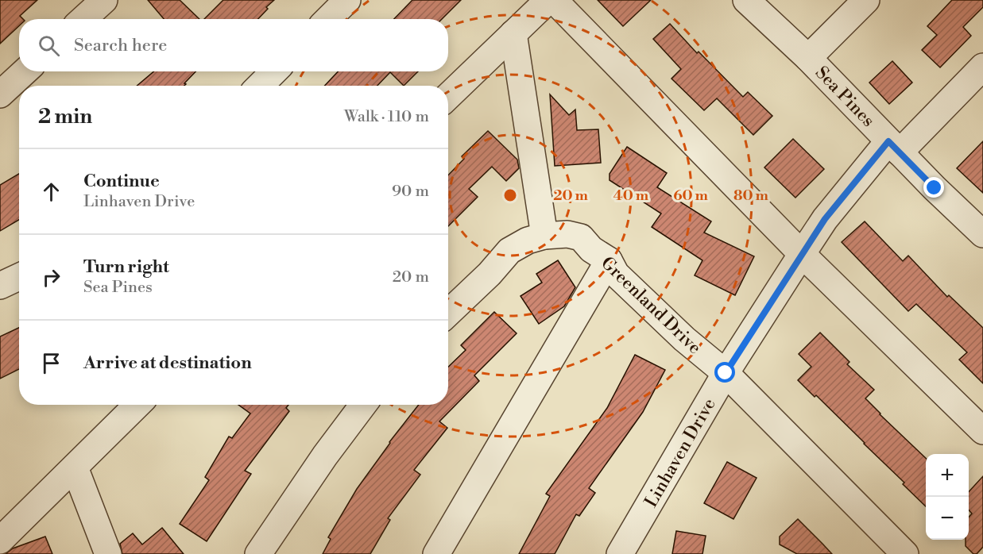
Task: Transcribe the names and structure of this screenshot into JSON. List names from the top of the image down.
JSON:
{
  "streets": {
    "street": ["Sea Pines", "Greenland Drive", "Linhaven Drive"]
  },
  "crossings": [
    ["Sea Pines", "Linhaven Drive"],
    ["Greenland Drive", "Linhaven Drive"]
  ],
  "page": {
    "search": "Search here",
    "heading": ["2 min", "Walk · 110 m"],
    "list": [
      ["Continue", "Linhaven Drive", "90 m"],
      ["Turn right", "Sea Pines", "20 m"],
      "Arrive at destination"
    ],
    "map_buttons": ["+", "−"]
  },
  "rings": [
    "20 m",
    "40 m",
    "60 m",
    "80 m"
  ]
}
